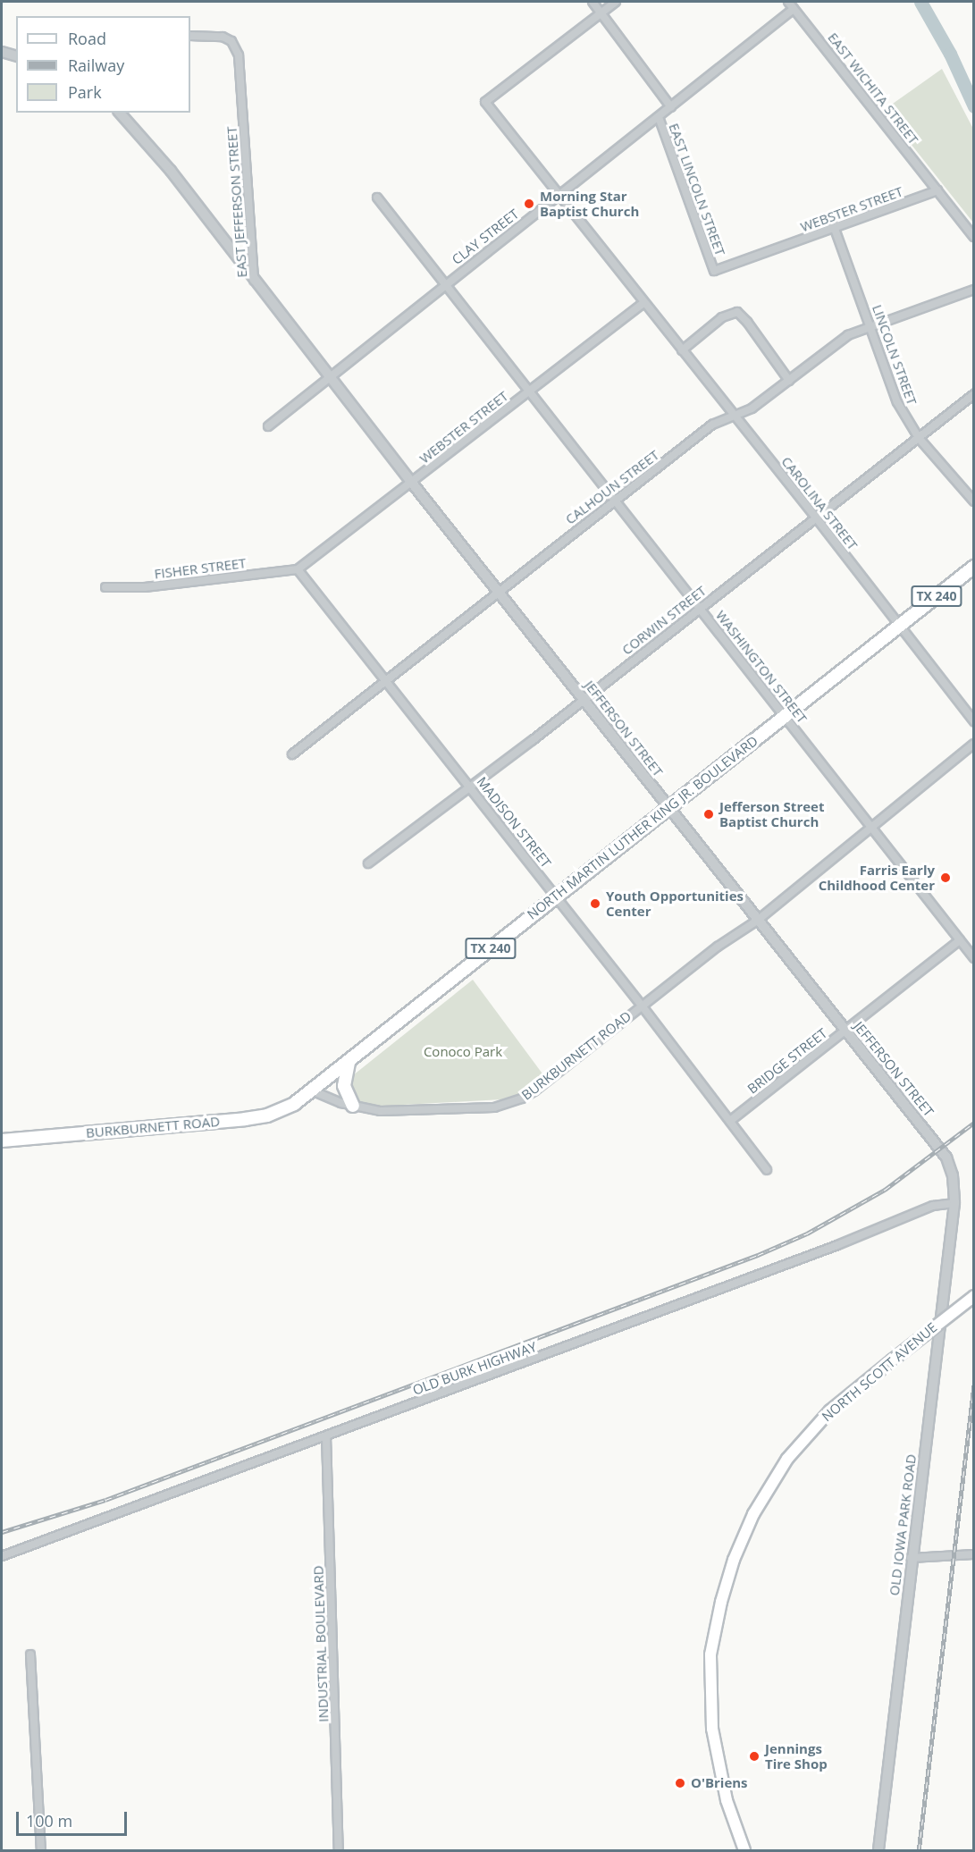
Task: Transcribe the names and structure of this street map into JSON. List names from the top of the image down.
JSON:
{
  "streets": {
    "main road": [
      "TX 240",
      "NORTH MARTIN LUTHER KING JR. BOULEVARD",
      "BURKBURNETT ROAD",
      "NORTH SCOTT AVENUE"
    ],
    "street": [
      "EAST WICHITA STREET",
      "EAST LINCOLN STREET",
      "EAST JEFFERSON STREET",
      "WEBSTER STREET",
      "CLAY STREET",
      "LINCOLN STREET",
      "CALHOUN STREET",
      "CAROLINA STREET",
      "FISHER STREET",
      "CORWIN STREET",
      "WASHINGTON STREET",
      "JEFFERSON STREET",
      "MADISON STREET",
      "BRIDGE STREET",
      "OLD BURK HIGHWAY",
      "OLD IOWA PARK ROAD",
      "INDUSTRIAL BOULEVARD"
    ]
  },
  "crossings": [
    ["EAST WICHITA STREET", "WEBSTER STREET"],
    ["EAST WICHITA STREET", "CLAY STREET"],
    ["EAST LINCOLN STREET", "WEBSTER STREET"],
    ["EAST LINCOLN STREET", "CLAY STREET"],
    ["EAST LINCOLN STREET", "CAROLINA STREET"],
    ["EAST JEFFERSON STREET", "WEBSTER STREET"],
    ["EAST JEFFERSON STREET", "CLAY STREET"],
    ["EAST JEFFERSON STREET", "JEFFERSON STREET"],
    ["WEBSTER STREET", "LINCOLN STREET"],
    ["WEBSTER STREET", "CAROLINA STREET"],
    ["WEBSTER STREET", "FISHER STREET"],
    ["WEBSTER STREET", "WASHINGTON STREET"],
    ["WEBSTER STREET", "JEFFERSON STREET"],
    ["WEBSTER STREET", "MADISON STREET"],
    ["CLAY STREET", "CAROLINA STREET"],
    ["CLAY STREET", "WASHINGTON STREET"],
    ["LINCOLN STREET", "CALHOUN STREET"],
    ["LINCOLN STREET", "CORWIN STREET"],
    ["CALHOUN STREET", "CAROLINA STREET"],
    ["CALHOUN STREET", "WASHINGTON STREET"],
    ["CALHOUN STREET", "JEFFERSON STREET"],
    ["CALHOUN STREET", "MADISON STREET"],
    ["CAROLINA STREET", "CORWIN STREET"],
    ["CAROLINA STREET", "NORTH MARTIN LUTHER KING JR. BOULEVARD"],
    ["FISHER STREET", "MADISON STREET"],
    ["CORWIN STREET", "WASHINGTON STREET"],
    ["CORWIN STREET", "JEFFERSON STREET"],
    ["CORWIN STREET", "MADISON STREET"],
    ["WASHINGTON STREET", "NORTH MARTIN LUTHER KING JR. BOULEVARD"],
    ["WASHINGTON STREET", "BURKBURNETT ROAD"],
    ["WASHINGTON STREET", "BRIDGE STREET"],
    ["JEFFERSON STREET", "NORTH MARTIN LUTHER KING JR. BOULEVARD"],
    ["JEFFERSON STREET", "BURKBURNETT ROAD"],
    ["JEFFERSON STREET", "BRIDGE STREET"],
    ["JEFFERSON STREET", "OLD BURK HIGHWAY"],
    ["JEFFERSON STREET", "OLD IOWA PARK ROAD"],
    ["MADISON STREET", "NORTH MARTIN LUTHER KING JR. BOULEVARD"],
    ["MADISON STREET", "BURKBURNETT ROAD"],
    ["MADISON STREET", "BRIDGE STREET"],
    ["NORTH MARTIN LUTHER KING JR. BOULEVARD", "BURKBURNETT ROAD"],
    ["OLD BURK HIGHWAY", "OLD IOWA PARK ROAD"],
    ["OLD BURK HIGHWAY", "INDUSTRIAL BOULEVARD"]
  ],
  "parks": ["Conoco Park"],
  "places": [
    "Morning Star Baptist Church",
    "Jefferson Street Baptist Church",
    "Farris Early Childhood Center",
    "Youth Opportunities Center",
    "Jennings Tire Shop",
    "O'Briens"
  ],
  "legend": ["Road", "Railway", "Park"],
  "scale_bar": "100 m"
}
